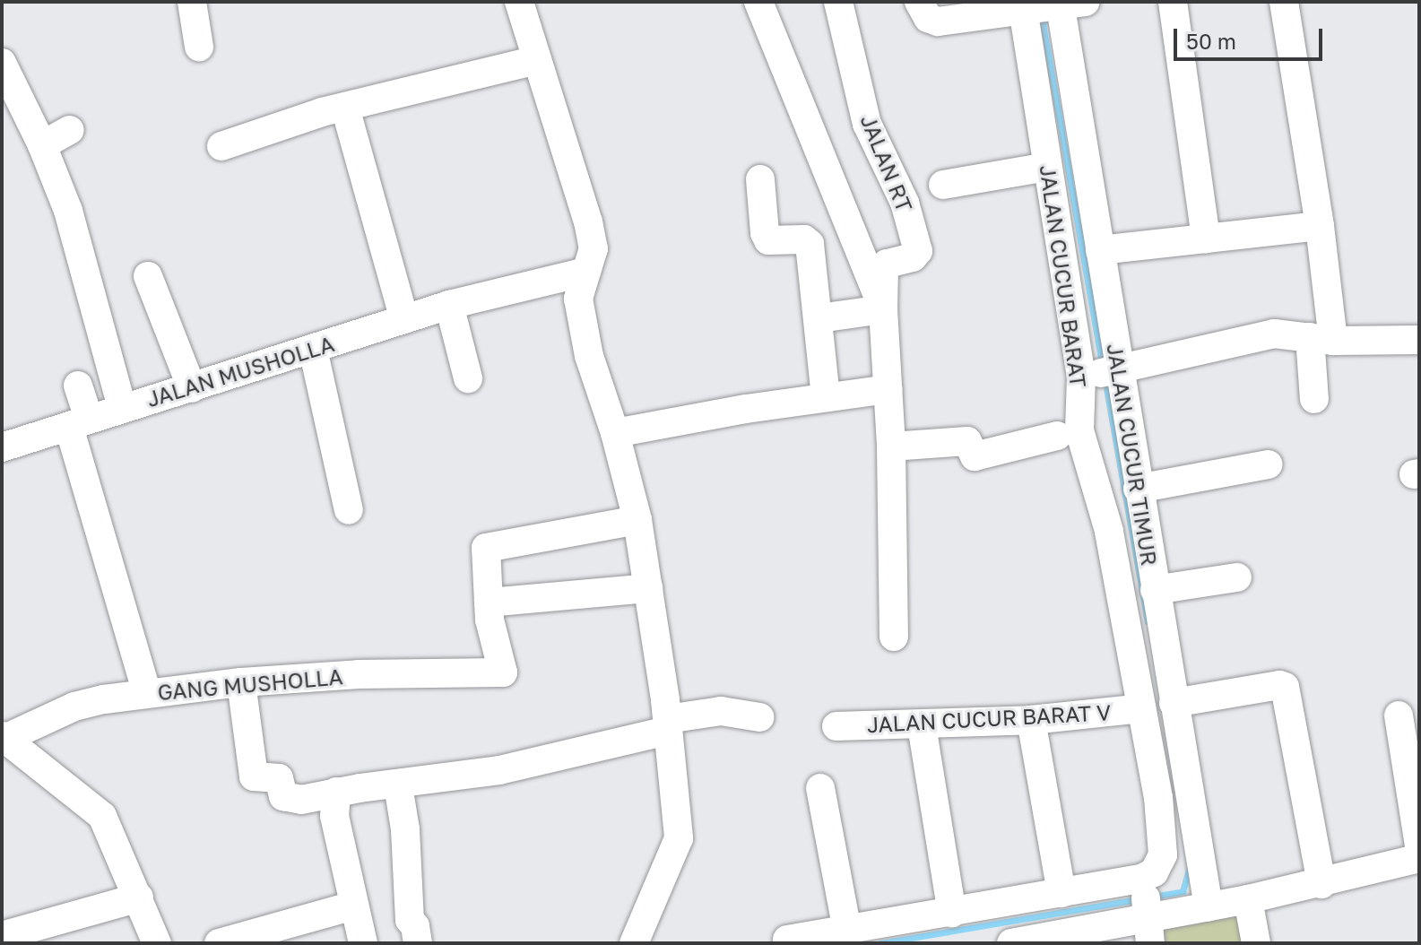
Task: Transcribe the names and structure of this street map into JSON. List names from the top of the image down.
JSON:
{
  "streets": {
    "street": [
      "JALAN RT",
      "JALAN CUCUR BARAT",
      "JALAN MUSHOLLA",
      "JALAN CUCUR TIMUR",
      "GANG MUSHOLLA",
      "JALAN CUCUR BARAT V"
    ]
  },
  "crossings": [
    ["JALAN CUCUR BARAT", "JALAN CUCUR TIMUR"],
    ["JALAN CUCUR BARAT", "JALAN CUCUR BARAT V"]
  ],
  "scale_bar": "50 m"
}
